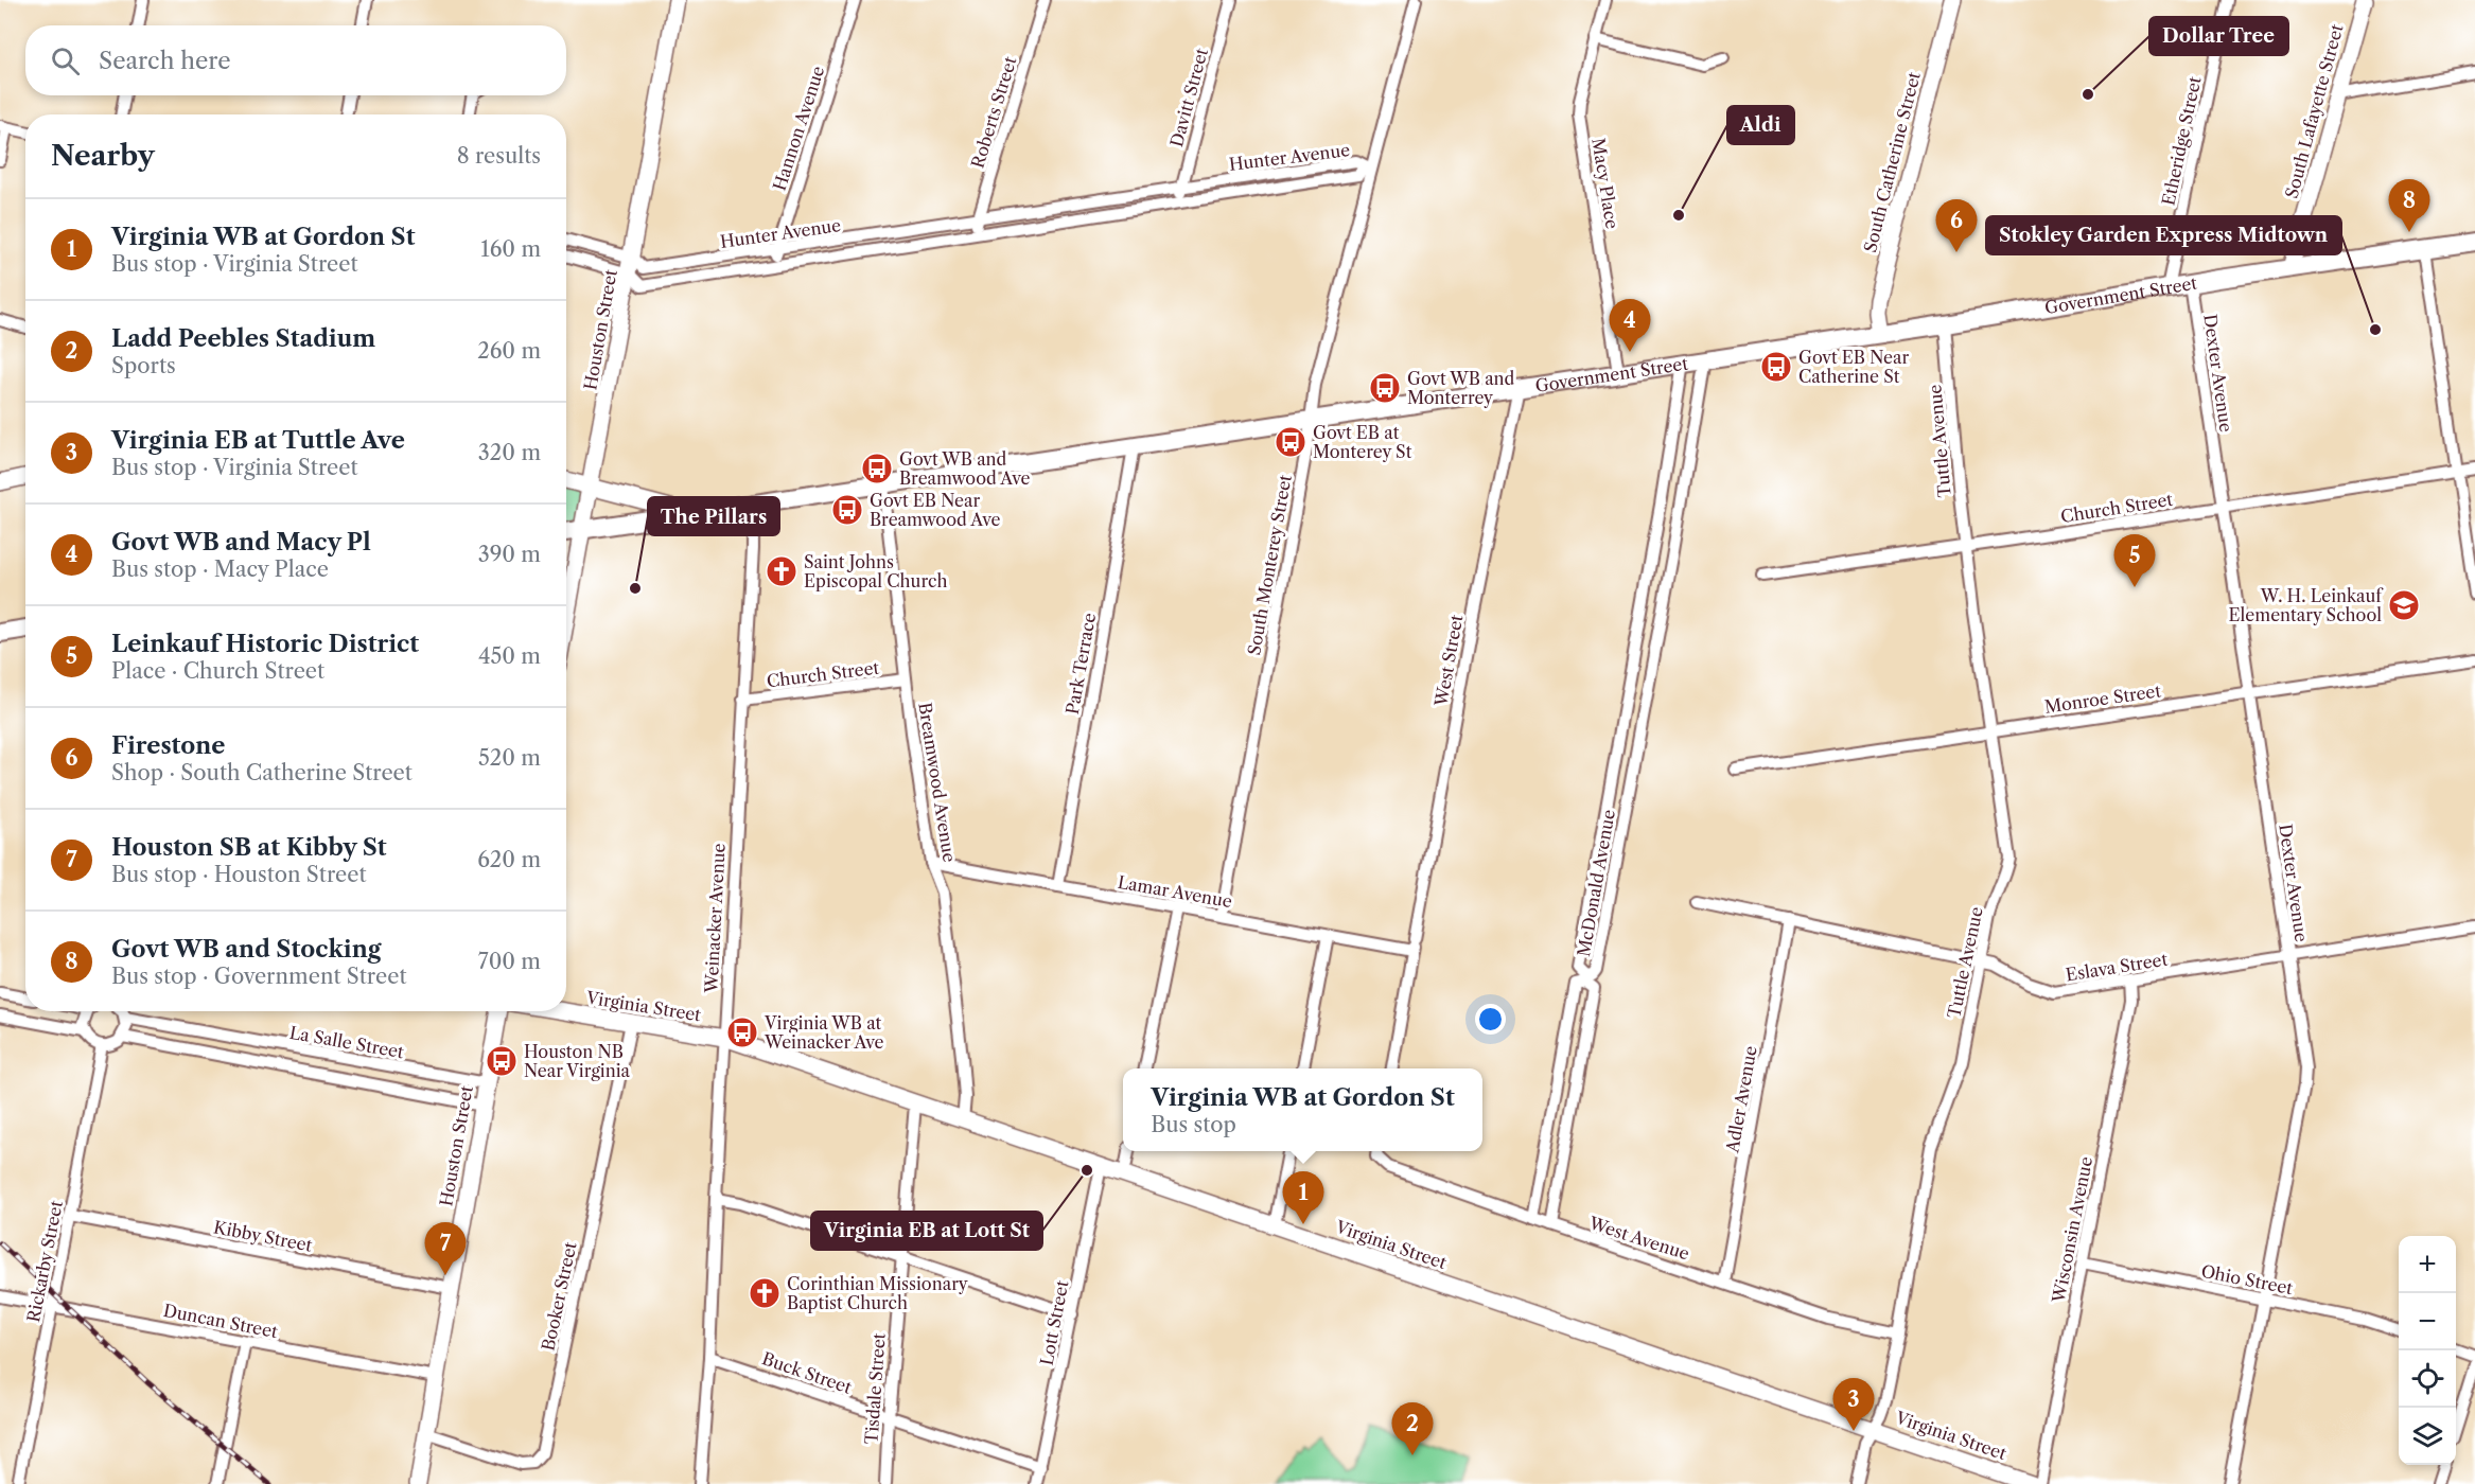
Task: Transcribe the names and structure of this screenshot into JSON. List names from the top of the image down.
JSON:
{
  "streets": {
    "main road": ["Government Street"],
    "street": [
      "Davitt Street",
      "South Lafayette Street",
      "Roberts Street",
      "Hannon Avenue",
      "Etheridge Street",
      "Hunter Avenue",
      "South Catherine Street",
      "Macy Place",
      "Houston Street",
      "Dexter Avenue",
      "Tuttle Avenue",
      "Church Street",
      "South Monterey Street",
      "West Street",
      "Park Terrace",
      "Monroe Street",
      "Breamwood Avenue",
      "McDonald Avenue",
      "Lamar Avenue",
      "Weinacker Avenue",
      "Eslava Street",
      "Virginia Street",
      "La Salle Street",
      "Adler Avenue",
      "Wisconsin Avenue",
      "Kibby Street",
      "West Avenue",
      "Rickarby Street",
      "Ohio Street",
      "Booker Street",
      "Duncan Street",
      "Lott Street",
      "Buck Street",
      "Tisdale Street"
    ]
  },
  "crossings": [
    ["Davitt Street", "Hunter Avenue"],
    ["South Lafayette Street", "Government Street"],
    ["Roberts Street", "Hunter Avenue"],
    ["Hannon Avenue", "Hunter Avenue"],
    ["Etheridge Street", "Government Street"],
    ["Hunter Avenue", "Houston Street"],
    ["Hunter Avenue", "South Monterey Street"],
    ["South Catherine Street", "Government Street"],
    ["Macy Place", "Government Street"],
    ["Government Street", "Houston Street"],
    ["Government Street", "Dexter Avenue"],
    ["Government Street", "Tuttle Avenue"],
    ["Government Street", "South Monterey Street"],
    ["Government Street", "West Street"],
    ["Government Street", "Park Terrace"],
    ["Government Street", "Breamwood Avenue"],
    ["Government Street", "McDonald Avenue"],
    ["Government Street", "Weinacker Avenue"],
    ["Houston Street", "La Salle Street"],
    ["Houston Street", "Kibby Street"],
    ["Houston Street", "Booker Street"],
    ["Houston Street", "Duncan Street"],
    ["Dexter Avenue", "Church Street"],
    ["Dexter Avenue", "Monroe Street"],
    ["Dexter Avenue", "Eslava Street"],
    ["Dexter Avenue", "Ohio Street"],
    ["Tuttle Avenue", "Church Street"],
    ["Tuttle Avenue", "Monroe Street"],
    ["Tuttle Avenue", "Eslava Street"],
    ["Tuttle Avenue", "Virginia Street"],
    ["Tuttle Avenue", "West Avenue"],
    ["Church Street", "Breamwood Avenue"],
    ["Church Street", "Weinacker Avenue"],
    ["South Monterey Street", "Lamar Avenue"],
    ["West Street", "Lamar Avenue"],
    ["Park Terrace", "Lamar Avenue"],
    ["Breamwood Avenue", "Lamar Avenue"],
    ["Breamwood Avenue", "Virginia Street"],
    ["McDonald Avenue", "West Avenue"],
    ["Weinacker Avenue", "Virginia Street"],
    ["Weinacker Avenue", "Buck Street"],
    ["Eslava Street", "Adler Avenue"],
    ["Eslava Street", "Wisconsin Avenue"],
    ["Virginia Street", "Booker Street"],
    ["Virginia Street", "Lott Street"],
    ["Virginia Street", "Tisdale Street"],
    ["Adler Avenue", "West Avenue"],
    ["Wisconsin Avenue", "Ohio Street"],
    ["Kibby Street", "Rickarby Street"],
    ["Rickarby Street", "Duncan Street"],
    ["Lott Street", "Buck Street"],
    ["Buck Street", "Tisdale Street"]
  ],
  "places": {
    "other": [
      "Dollar Tree",
      "Aldi",
      "Stokley Garden Express Midtown",
      "The Pillars",
      "Virginia EB at Lott St"
    ],
    "bus stop": [
      "Govt EB Near Catherine St",
      "Govt WB and Monterrey",
      "Govt EB at Monterey St",
      "Govt WB and Breamwood Ave",
      "Govt EB Near Breamwood Ave",
      "Virginia WB at Weinacker Ave",
      "Houston NB Near Virginia"
    ],
    "church": ["Saint Johns Episcopal Church", "Corinthian Missionary Baptist Church"],
    "school or university": ["W. H. Leinkauf Elementary School"]
  },
  "page": {
    "search": "Search here",
    "heading": ["Nearby", "8 results"],
    "pins": [
      "8",
      "6",
      "4",
      "5",
      "1",
      "7",
      "3",
      "2"
    ],
    "list": [
      {
        "mark": "1",
        "name": "Virginia WB at Gordon St",
        "note": "Bus stop · Virginia Street",
        "value": "160 m"
      },
      {
        "mark": "2",
        "name": "Ladd Peebles Stadium",
        "note": "Sports",
        "value": "260 m"
      },
      {
        "mark": "3",
        "name": "Virginia EB at Tuttle Ave",
        "note": "Bus stop · Virginia Street",
        "value": "320 m"
      },
      {
        "mark": "4",
        "name": "Govt WB and Macy Pl",
        "note": "Bus stop · Macy Place",
        "value": "390 m"
      },
      {
        "mark": "5",
        "name": "Leinkauf Historic District",
        "note": "Place · Church Street",
        "value": "450 m"
      },
      {
        "mark": "6",
        "name": "Firestone",
        "note": "Shop · South Catherine Street",
        "value": "520 m"
      },
      {
        "mark": "7",
        "name": "Houston SB at Kibby St",
        "note": "Bus stop · Houston Street",
        "value": "620 m"
      },
      {
        "mark": "8",
        "name": "Govt WB and Stocking",
        "note": "Bus stop · Government Street",
        "value": "700 m"
      }
    ],
    "popup": ["Virginia WB at Gordon St", "Bus stop"],
    "map_buttons": ["+", "−"]
  }
}
